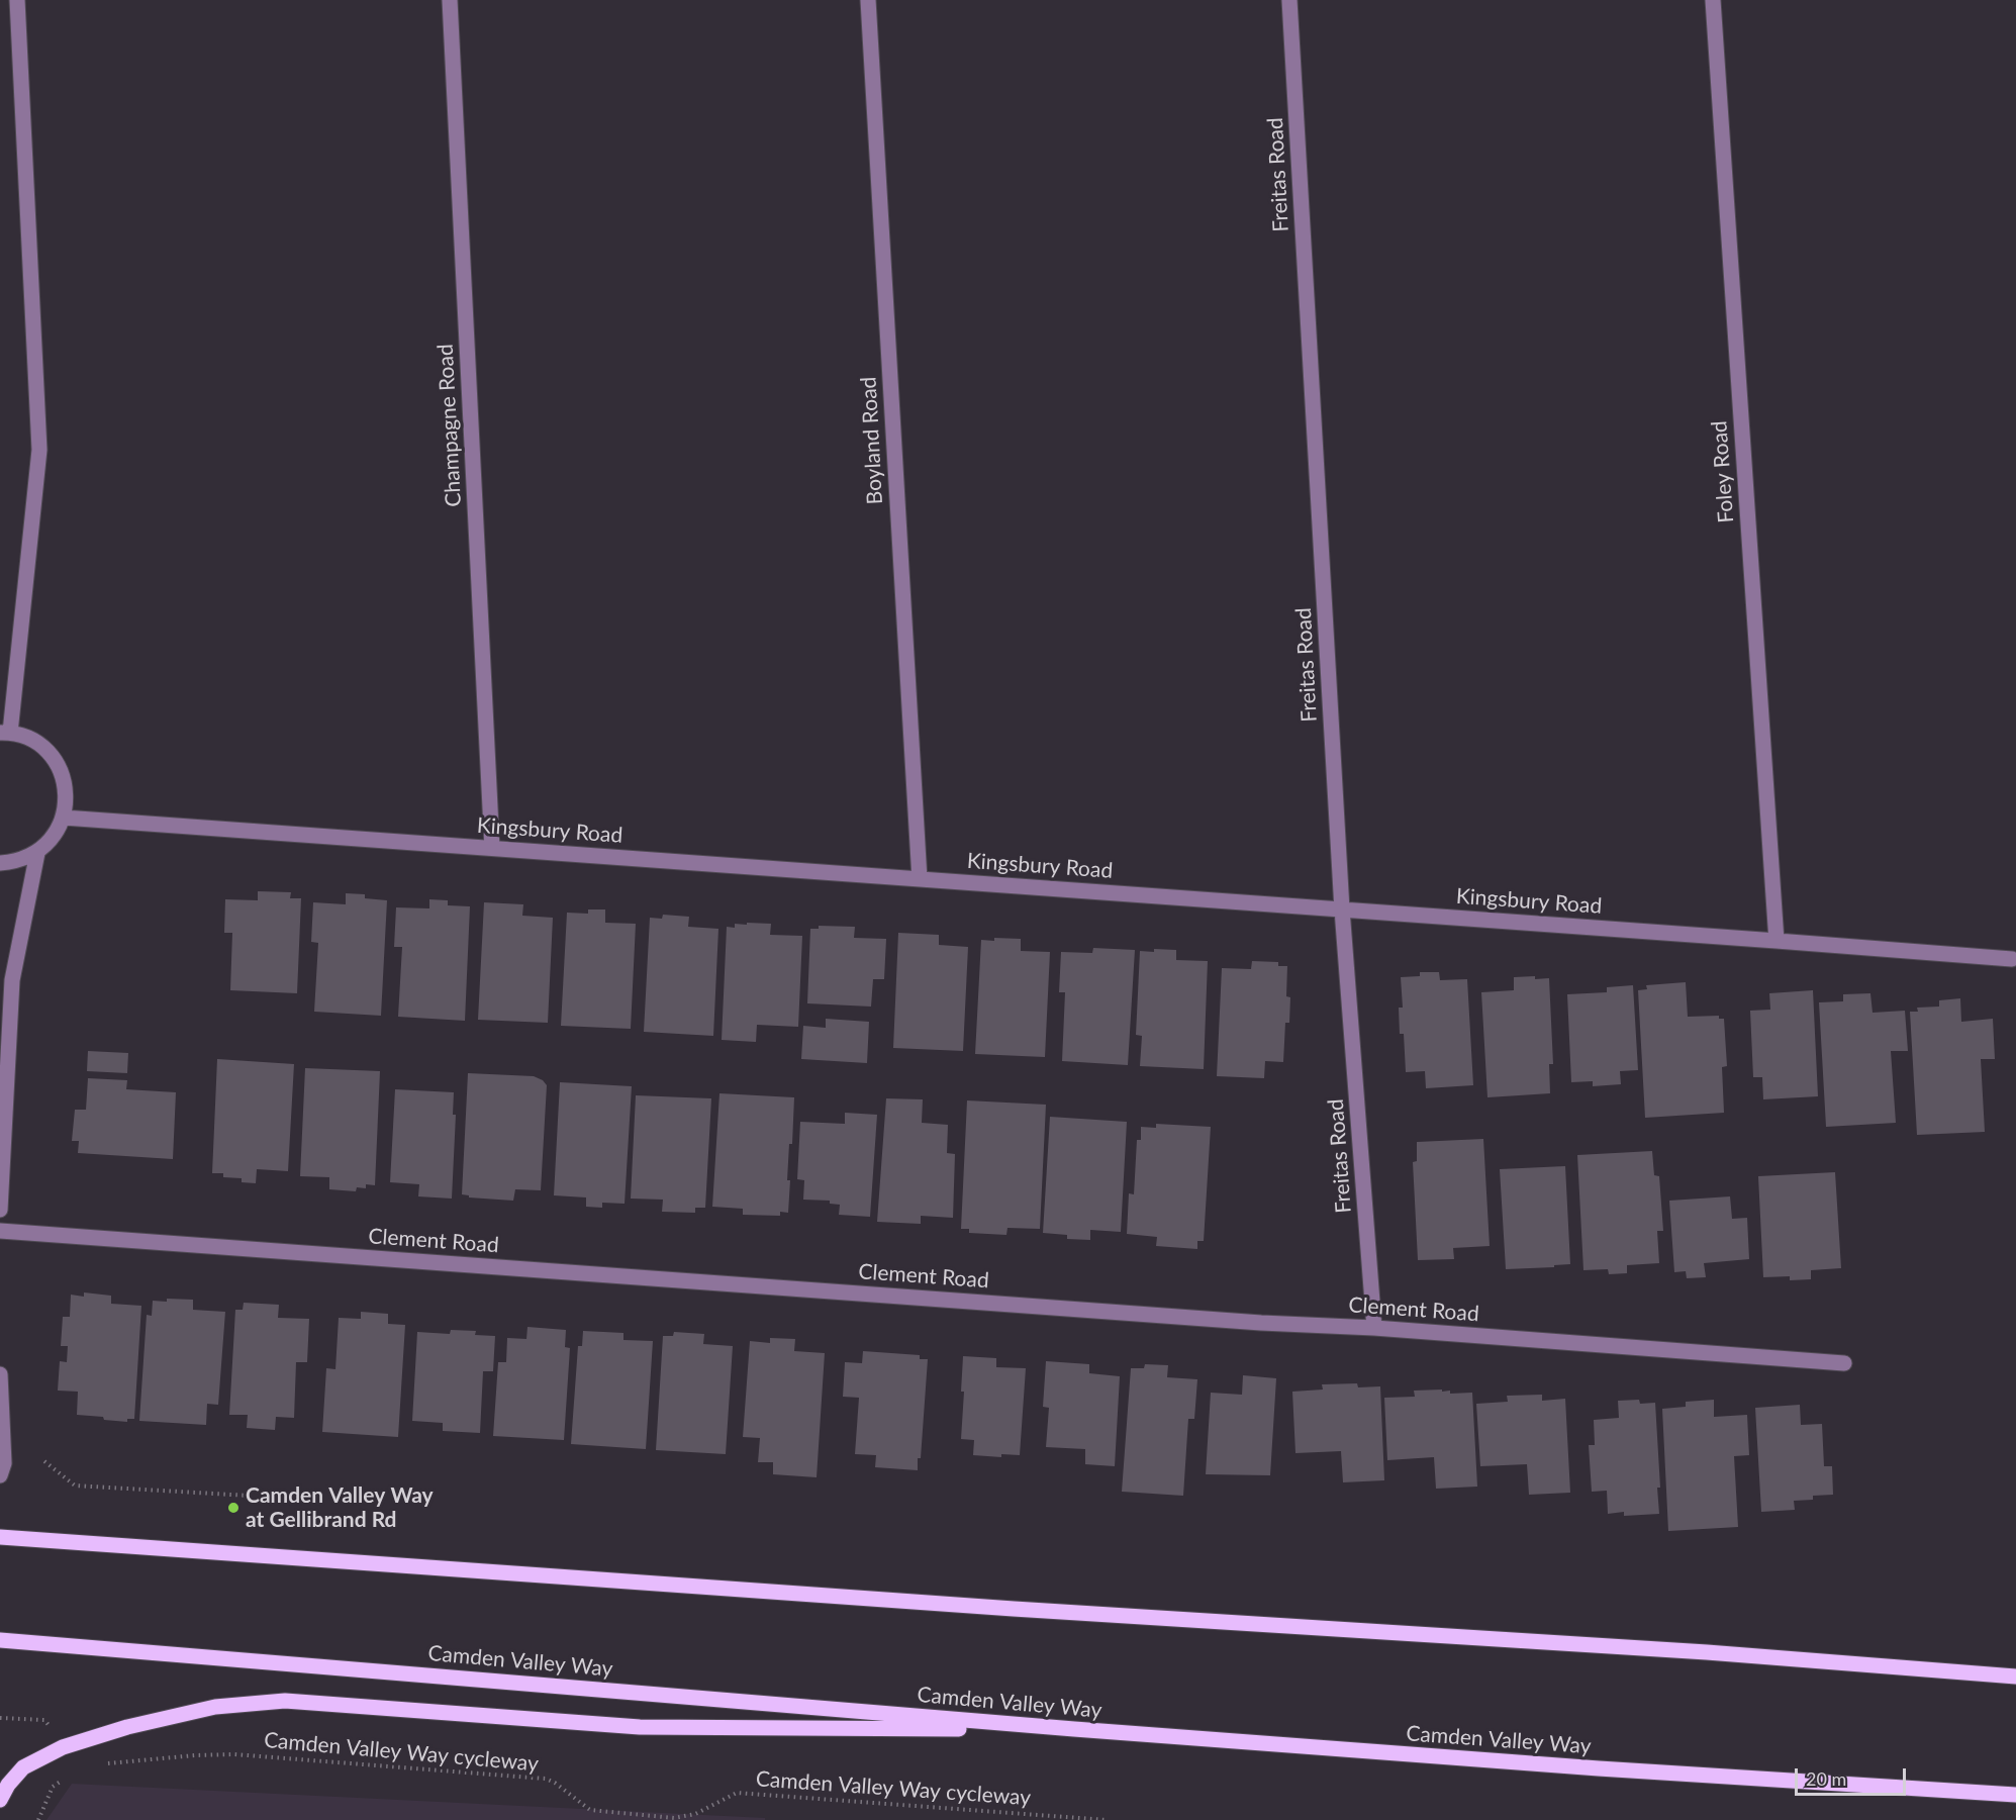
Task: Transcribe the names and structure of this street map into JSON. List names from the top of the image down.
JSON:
{
  "streets": {
    "main road": ["Camden Valley Way"],
    "street": [
      "Freitas Road",
      "Champagne Road",
      "Boyland Road",
      "Foley Road",
      "Kingsbury Road",
      "Clement Road"
    ],
    "path": ["Camden Valley Way cycleway"]
  },
  "crossings": [
    ["Freitas Road", "Kingsbury Road"],
    ["Freitas Road", "Clement Road"],
    ["Champagne Road", "Kingsbury Road"],
    ["Boyland Road", "Kingsbury Road"],
    ["Foley Road", "Kingsbury Road"]
  ],
  "places": ["Camden Valley Way at Gellibrand Rd"],
  "scale_bar": "20 m"
}
